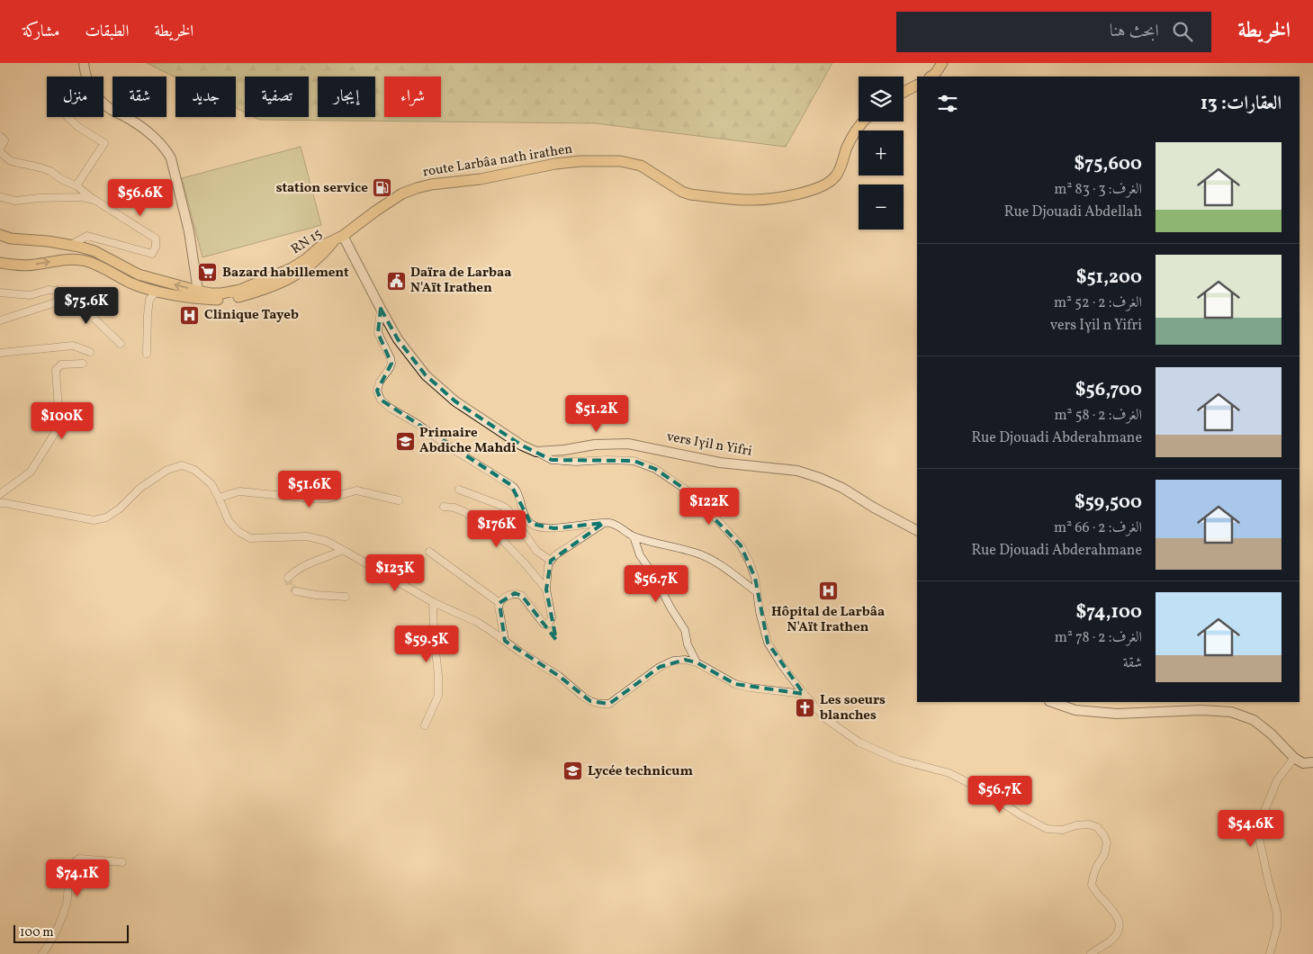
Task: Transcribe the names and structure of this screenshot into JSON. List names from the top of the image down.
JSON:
{
  "streets": {
    "main road": ["route Larbâa nath irathen", "RN 15", "vers Iγil n Yifri"]
  },
  "crossings": [
    ["route Larbâa nath irathen", "RN 15"]
  ],
  "places": {
    "fuel station": ["station service"],
    "supermarket": ["Bazard habillement"],
    "public building": ["Daïra de Larbaa N'Aït Irathen"],
    "hospital": ["Clinique Tayeb", "Hôpital de Larbâa N'Aït Irathen"],
    "school or university": ["Primaire Abdiche Mahdi", "Lycée technicum"],
    "church": ["Les soeurs blanches"]
  },
  "scale_bar": "100 m",
  "page": {
    "header": "الخريطة",
    "search": "ابحث هنا",
    "nav": ["الخريطة", "الطبقات", "مشاركة"],
    "map_buttons": ["+", "−"],
    "chip": [
      "شراء",
      "إيجار",
      "تصفية",
      "جديد",
      "شقة",
      "منزل"
    ],
    "heading": "العقارات: 13",
    "list": [
      {
        "name": "$75,600",
        "note": "الغرف: 3 · 83 m² · Rue Djouadi Abdellah"
      },
      {
        "name": "$51,200",
        "note": "الغرف: 2 · 52 m² · vers Iγil n Yifri"
      },
      {
        "name": "$56,700",
        "note": "الغرف: 2 · 58 m² · Rue Djouadi Abderahmane"
      },
      {
        "name": "$59,500",
        "note": "الغرف: 2 · 66 m² · Rue Djouadi Abderahmane"
      },
      {
        "name": "$74,100",
        "note": "الغرف: 2 · 78 m² · شقة"
      }
    ],
    "price": [
      "$56.6K",
      "$75.6K",
      "$51.2K",
      "$100K",
      "$51.6K",
      "$122K",
      "$176K",
      "$123K",
      "$56.7K",
      "$59.5K",
      "$56.7K",
      "$54.6K",
      "$74.1K"
    ],
    "scale": "100 m"
  }
}
